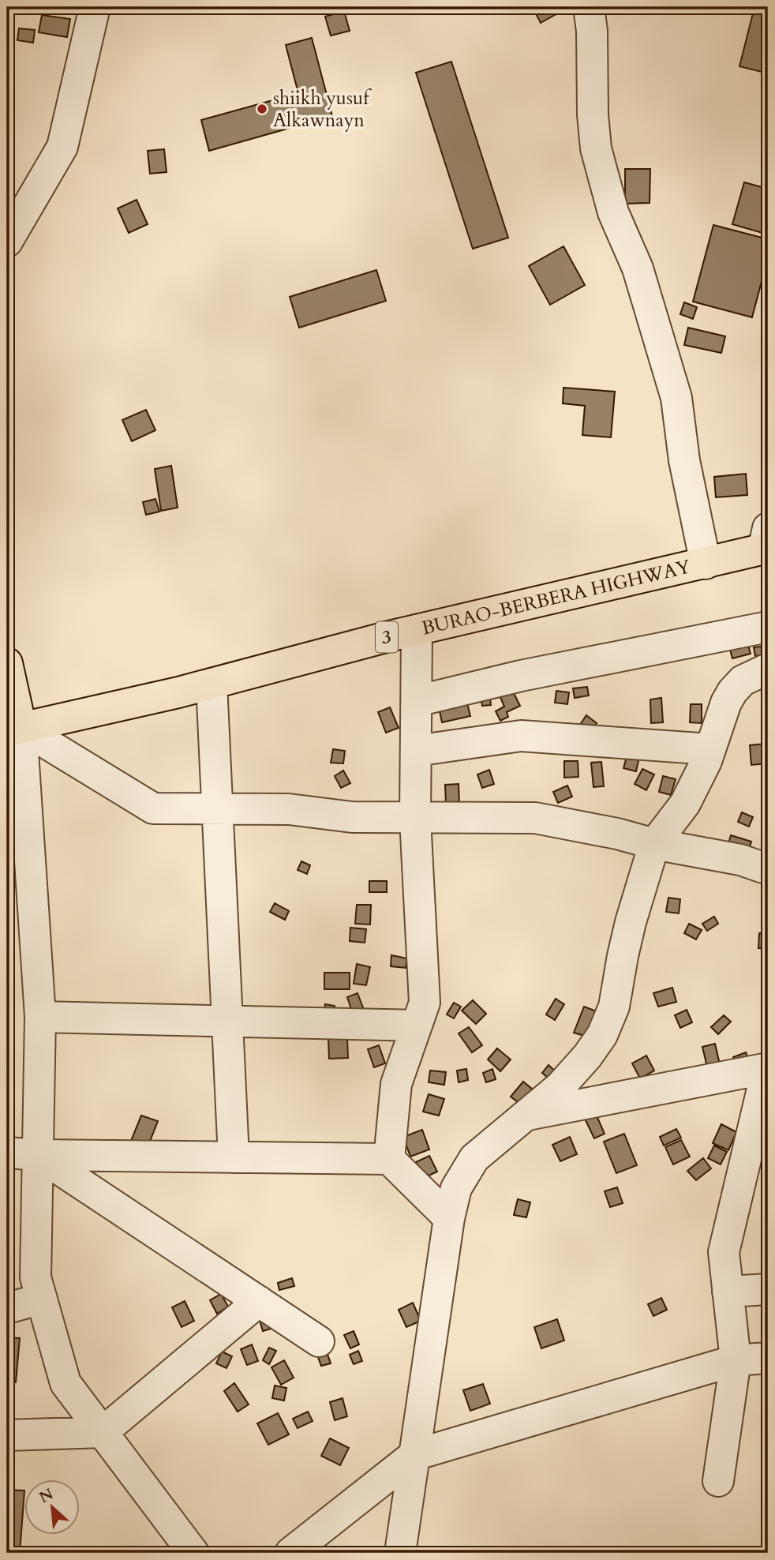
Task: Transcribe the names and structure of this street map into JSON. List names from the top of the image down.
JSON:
{
  "streets": {
    "highway": ["BURAO-BERBERA HIGHWAY", "3"]
  },
  "places": ["shiikh yusuf Alkawnayn"],
  "north": "top left"
}
